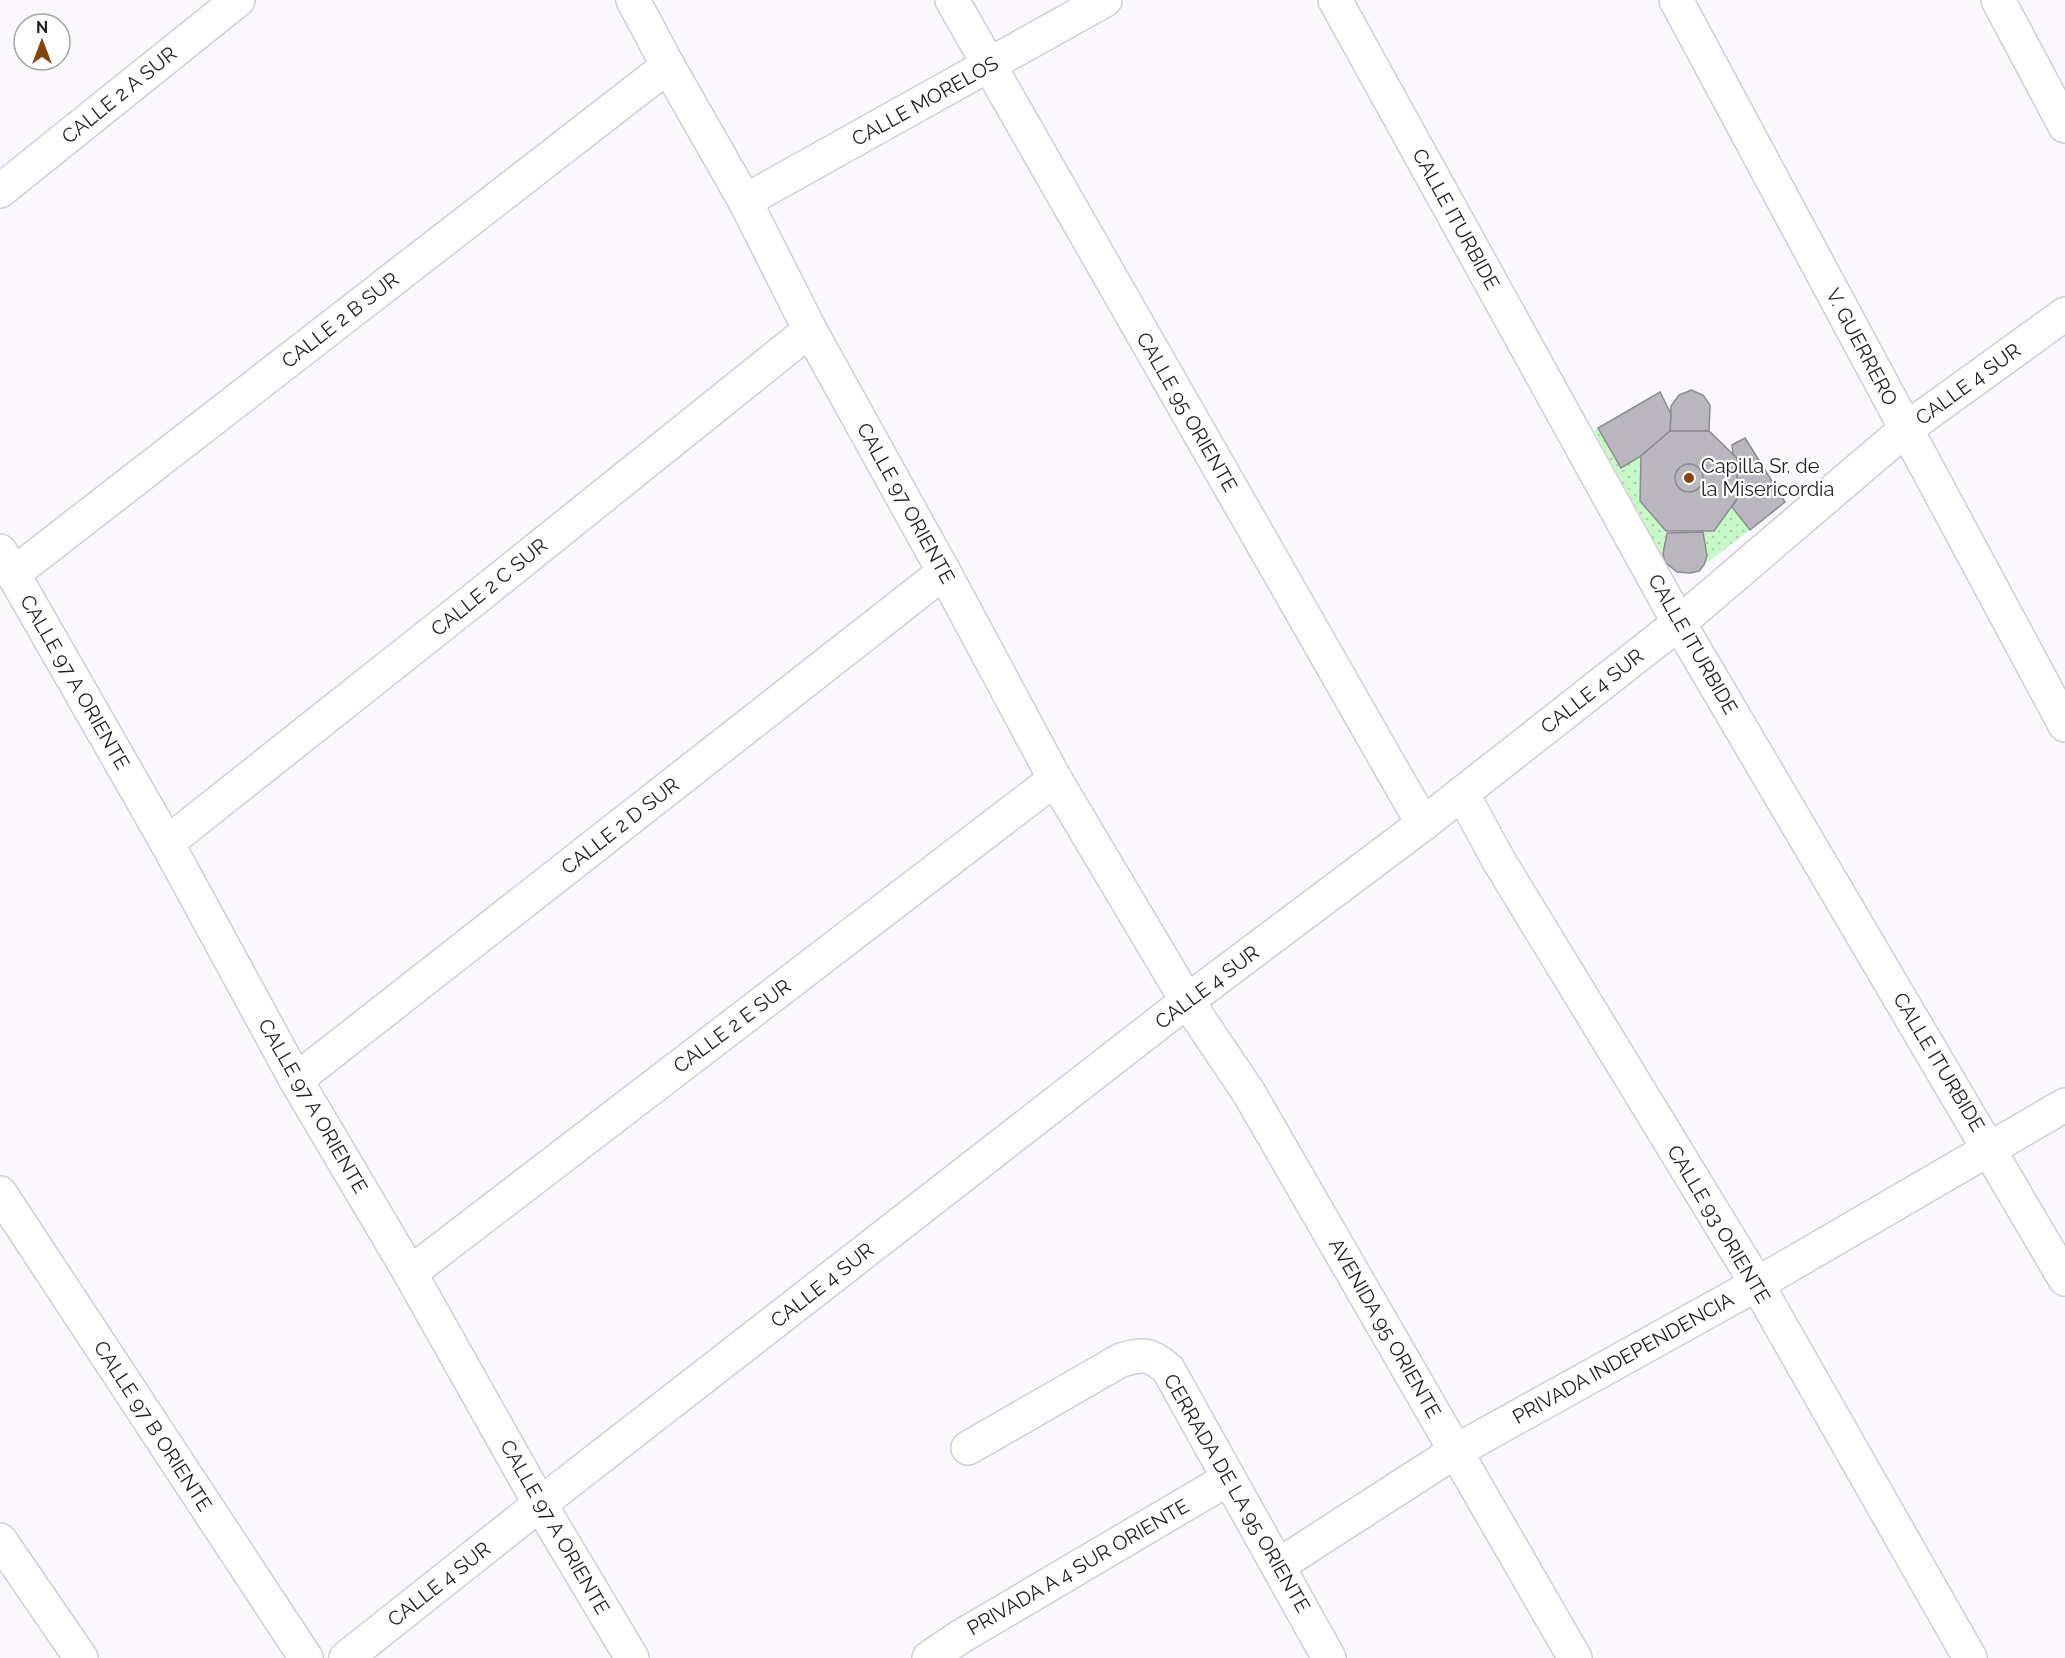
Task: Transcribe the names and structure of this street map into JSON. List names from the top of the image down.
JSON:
{
  "streets": {
    "street": [
      "CALLE 2 A SUR",
      "CALLE MORELOS",
      "CALLE ITURBIDE",
      "CALLE 2 B SUR",
      "V. GUERRERO",
      "CALLE 4 SUR",
      "CALLE 95 ORIENTE",
      "CALLE 97 ORIENTE",
      "CALLE 2 C SUR",
      "CALLE 97 A ORIENTE",
      "CALLE 2 D SUR",
      "CALLE 2 E SUR",
      "CALLE 93 ORIENTE",
      "AVENIDA 95 ORIENTE",
      "PRIVADA INDEPENDENCIA",
      "CALLE 97 B ORIENTE",
      "CERRADA DE LA 95 ORIENTE",
      "PRIVADA A 4 SUR ORIENTE"
    ]
  },
  "crossings": [
    ["CALLE MORELOS", "CALLE 95 ORIENTE"],
    ["CALLE MORELOS", "CALLE 97 ORIENTE"],
    ["CALLE ITURBIDE", "CALLE 4 SUR"],
    ["CALLE ITURBIDE", "PRIVADA INDEPENDENCIA"],
    ["CALLE 2 B SUR", "CALLE 97 ORIENTE"],
    ["CALLE 2 B SUR", "CALLE 97 A ORIENTE"],
    ["V. GUERRERO", "CALLE 4 SUR"],
    ["CALLE 4 SUR", "CALLE 95 ORIENTE"],
    ["CALLE 4 SUR", "CALLE 97 ORIENTE"],
    ["CALLE 4 SUR", "CALLE 97 A ORIENTE"],
    ["CALLE 4 SUR", "CALLE 93 ORIENTE"],
    ["CALLE 4 SUR", "AVENIDA 95 ORIENTE"],
    ["CALLE 97 ORIENTE", "CALLE 2 C SUR"],
    ["CALLE 97 ORIENTE", "CALLE 2 D SUR"],
    ["CALLE 97 ORIENTE", "CALLE 2 E SUR"],
    ["CALLE 97 ORIENTE", "AVENIDA 95 ORIENTE"],
    ["CALLE 2 C SUR", "CALLE 97 A ORIENTE"],
    ["CALLE 97 A ORIENTE", "CALLE 2 D SUR"],
    ["CALLE 97 A ORIENTE", "CALLE 2 E SUR"],
    ["CALLE 93 ORIENTE", "PRIVADA INDEPENDENCIA"],
    ["AVENIDA 95 ORIENTE", "PRIVADA INDEPENDENCIA"],
    ["PRIVADA INDEPENDENCIA", "CERRADA DE LA 95 ORIENTE"],
    ["CERRADA DE LA 95 ORIENTE", "PRIVADA A 4 SUR ORIENTE"]
  ],
  "places": ["Capilla Sr. de la Misericordia"],
  "north": "top"
}
